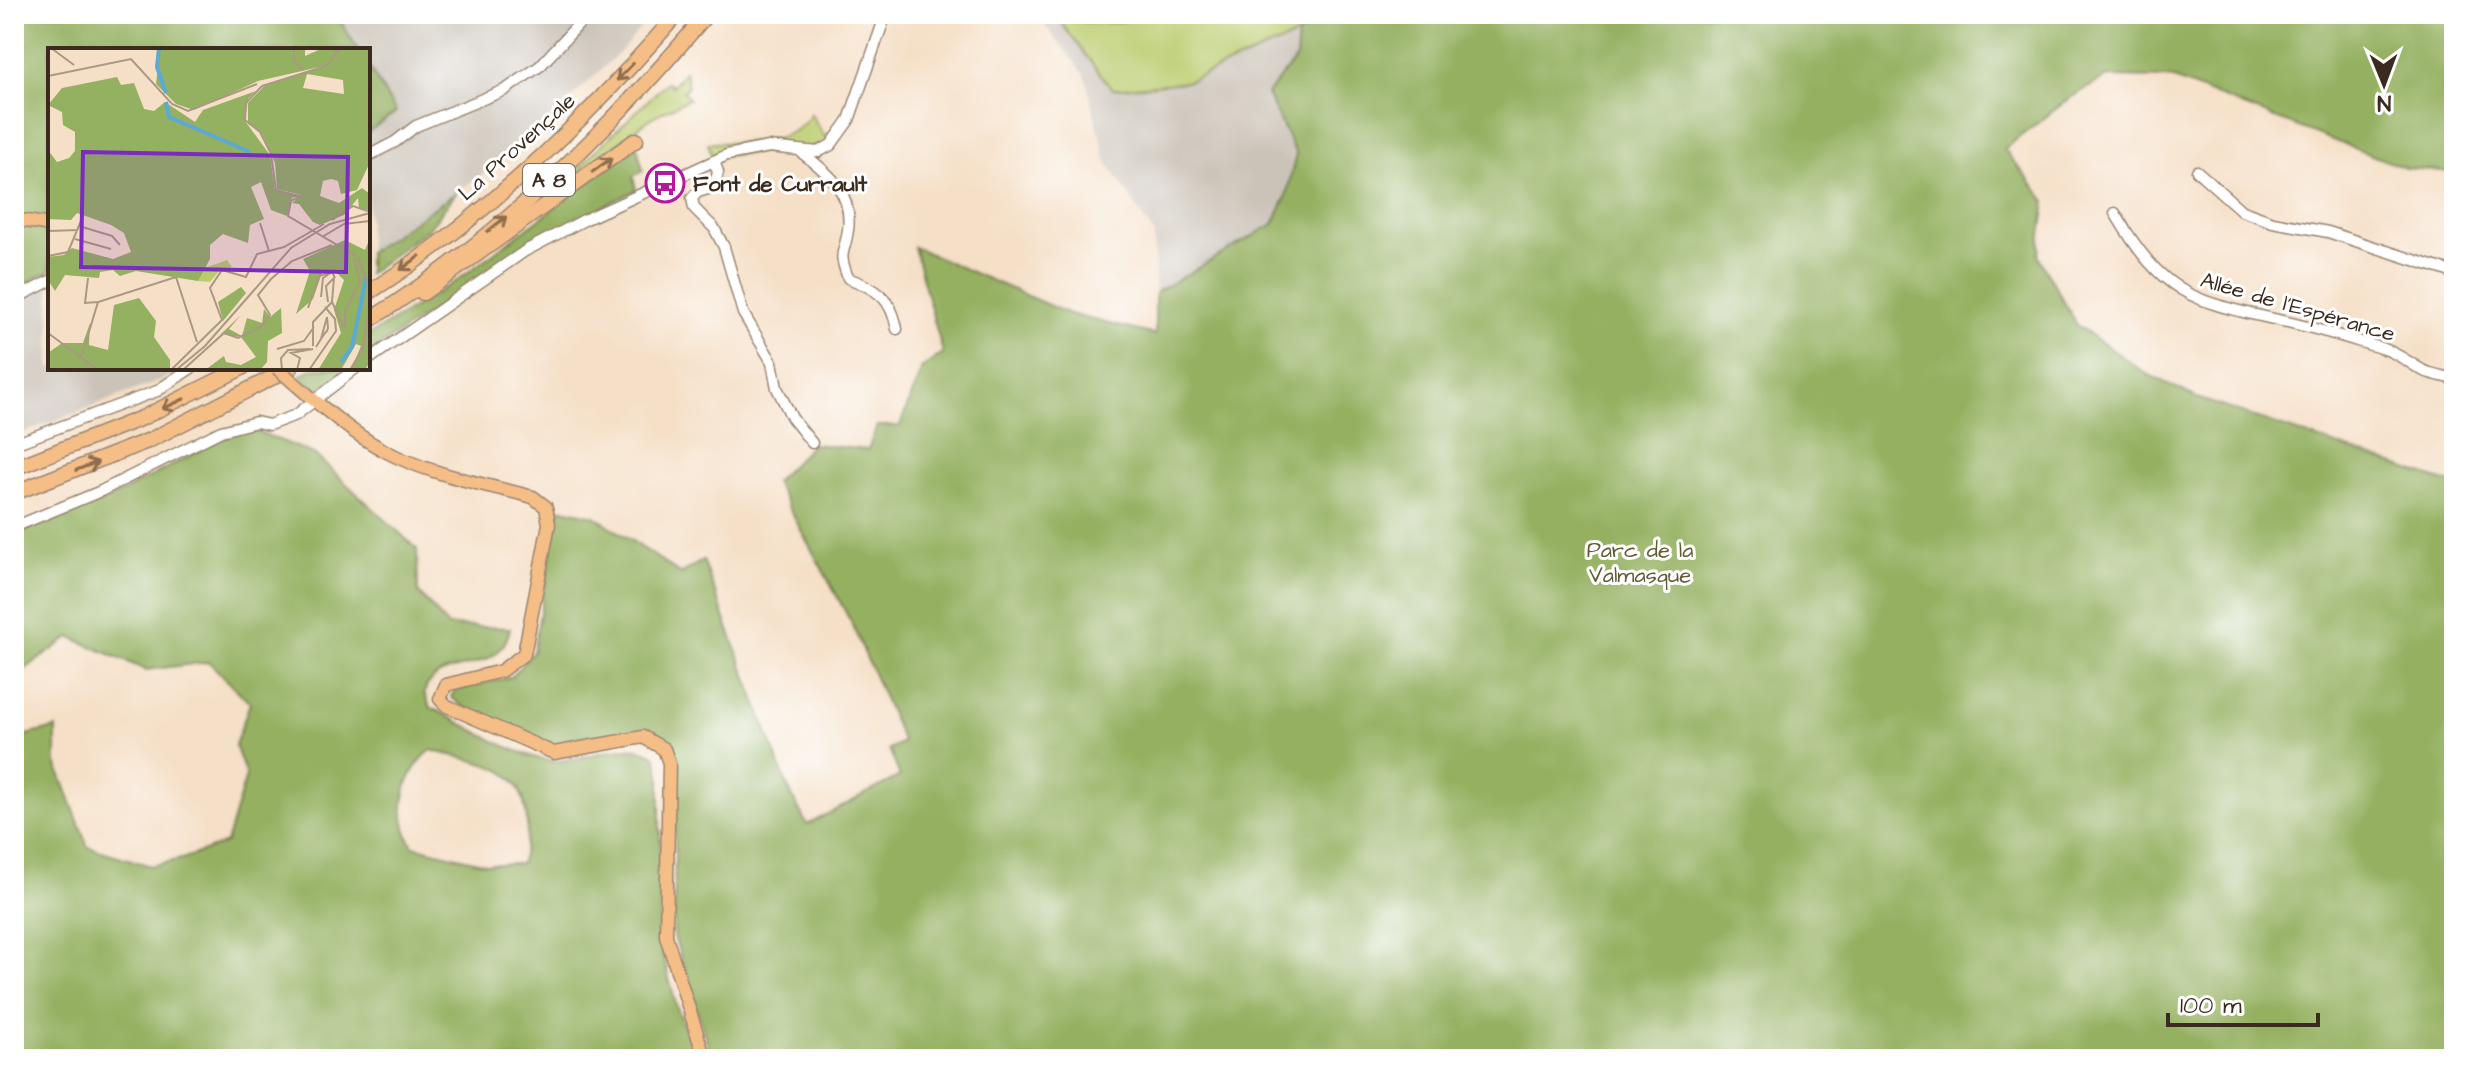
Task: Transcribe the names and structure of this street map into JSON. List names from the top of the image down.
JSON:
{
  "streets": {
    "highway": ["La Provençale", "A 8"],
    "street": ["Allée de l'Espérance"]
  },
  "parks": ["Parc de la Valmasque"],
  "places": {
    "bus stop": ["Font de Currault"]
  },
  "scale_bar": "100 m",
  "north": "bottom"
}
